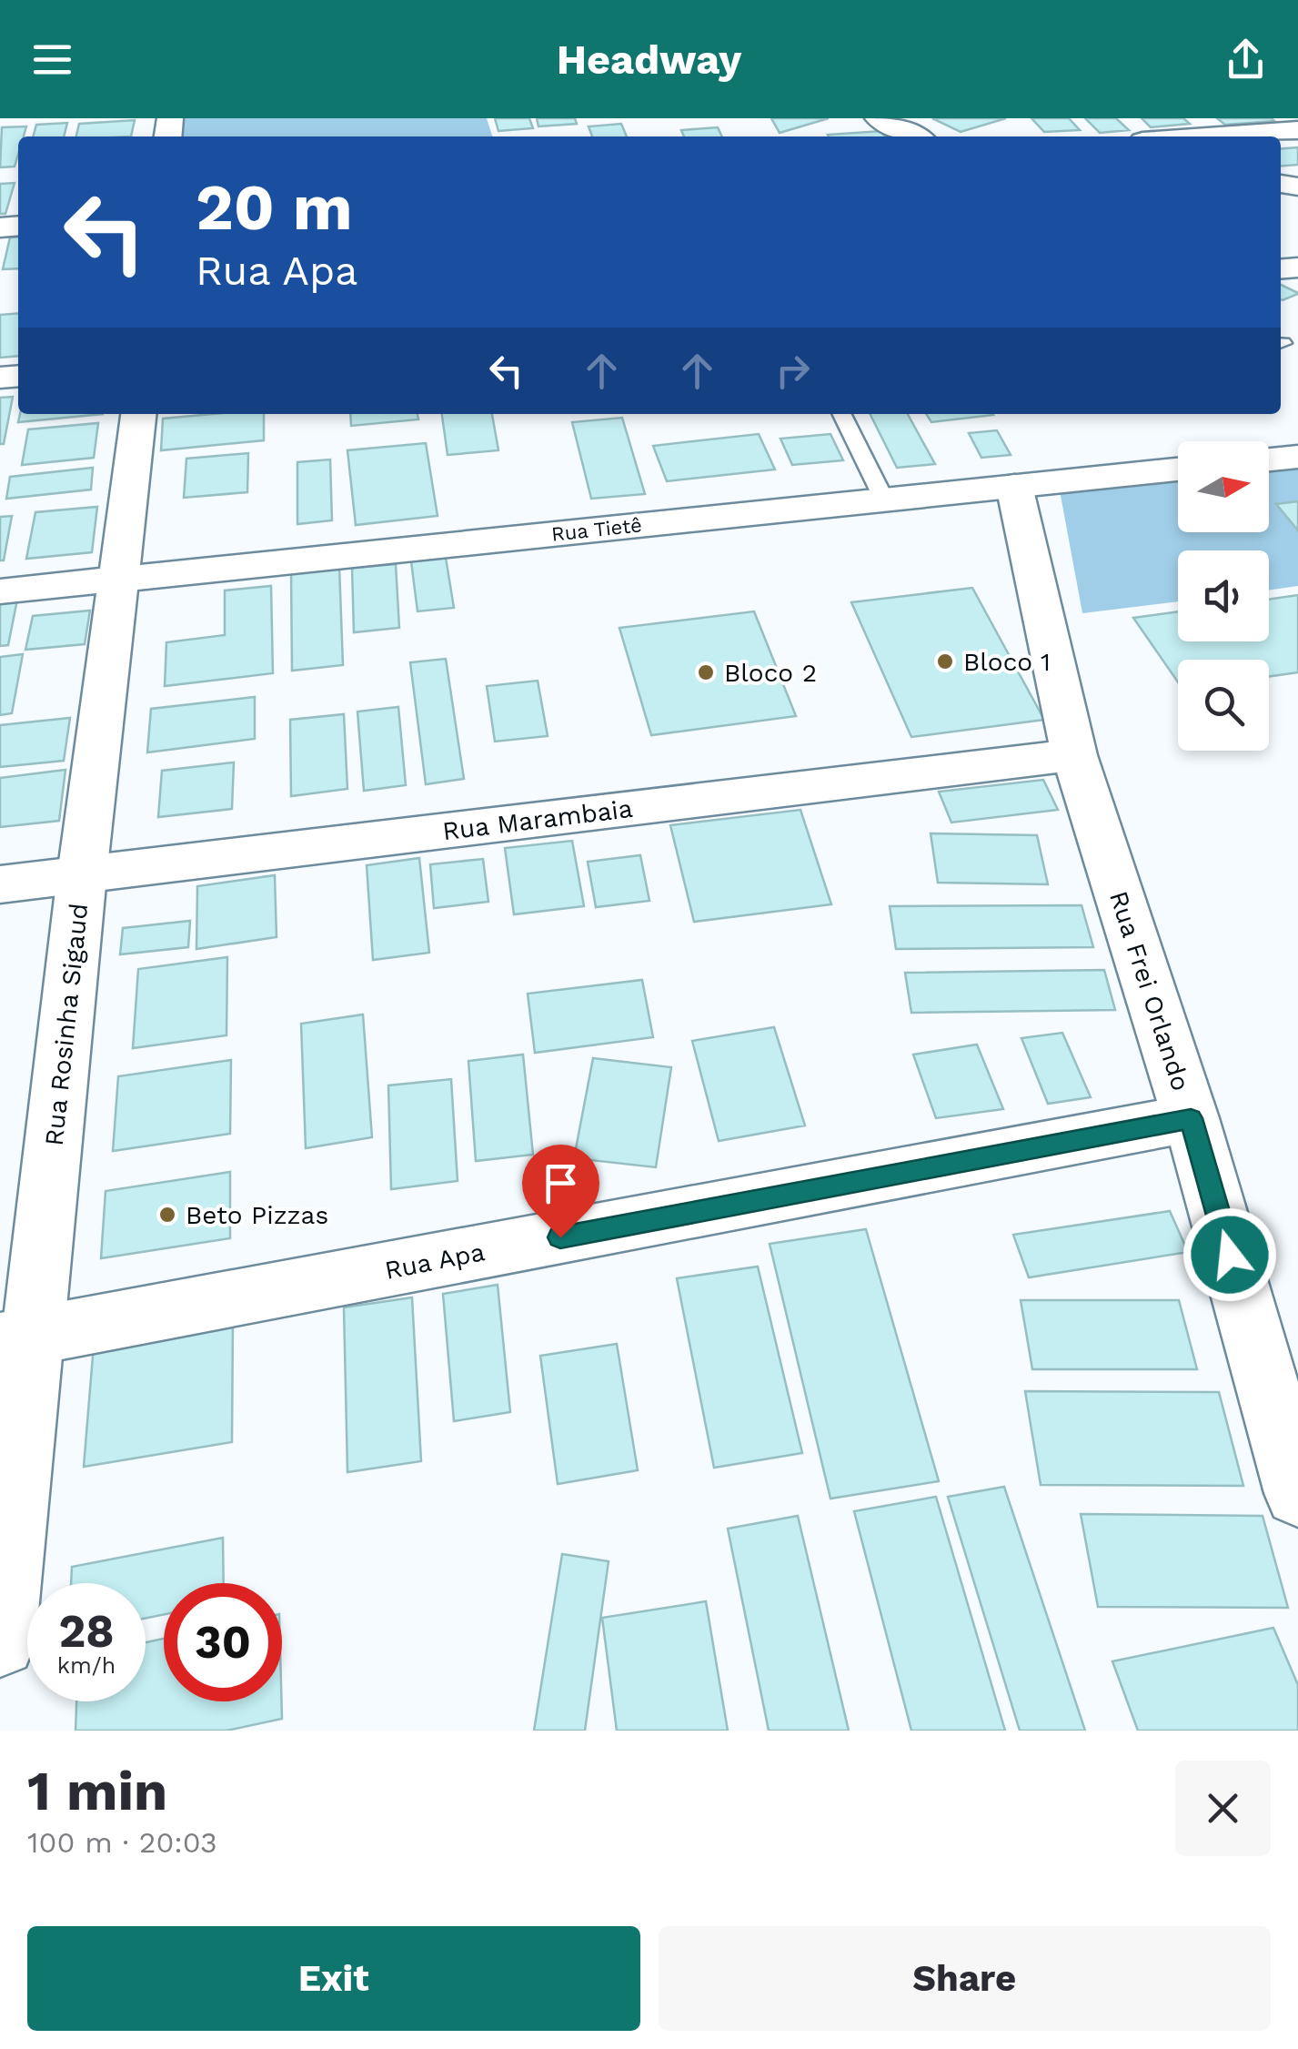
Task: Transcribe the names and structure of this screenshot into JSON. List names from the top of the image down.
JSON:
{
  "streets": {
    "street": [
      "Rua Tietê",
      "Rua Marambaia",
      "Rua Frei Orlando",
      "Rua Rosinha Sigaud",
      "Rua Apa"
    ]
  },
  "crossings": [
    ["Rua Tietê", "Rua Frei Orlando"],
    ["Rua Tietê", "Rua Rosinha Sigaud"],
    ["Rua Marambaia", "Rua Frei Orlando"],
    ["Rua Marambaia", "Rua Rosinha Sigaud"],
    ["Rua Frei Orlando", "Rua Apa"],
    ["Rua Rosinha Sigaud", "Rua Apa"]
  ],
  "places": ["Bloco 1", "Bloco 2", "Beto Pizzas"],
  "north": "right",
  "page": {
    "header": "Headway",
    "turn": ["20 m", "Rua Apa"],
    "speed": "28 km/h",
    "limit": "30",
    "heading": ["1 min", "100 m · 20:03"],
    "buttons": ["Exit", "Share"]
  }
}
